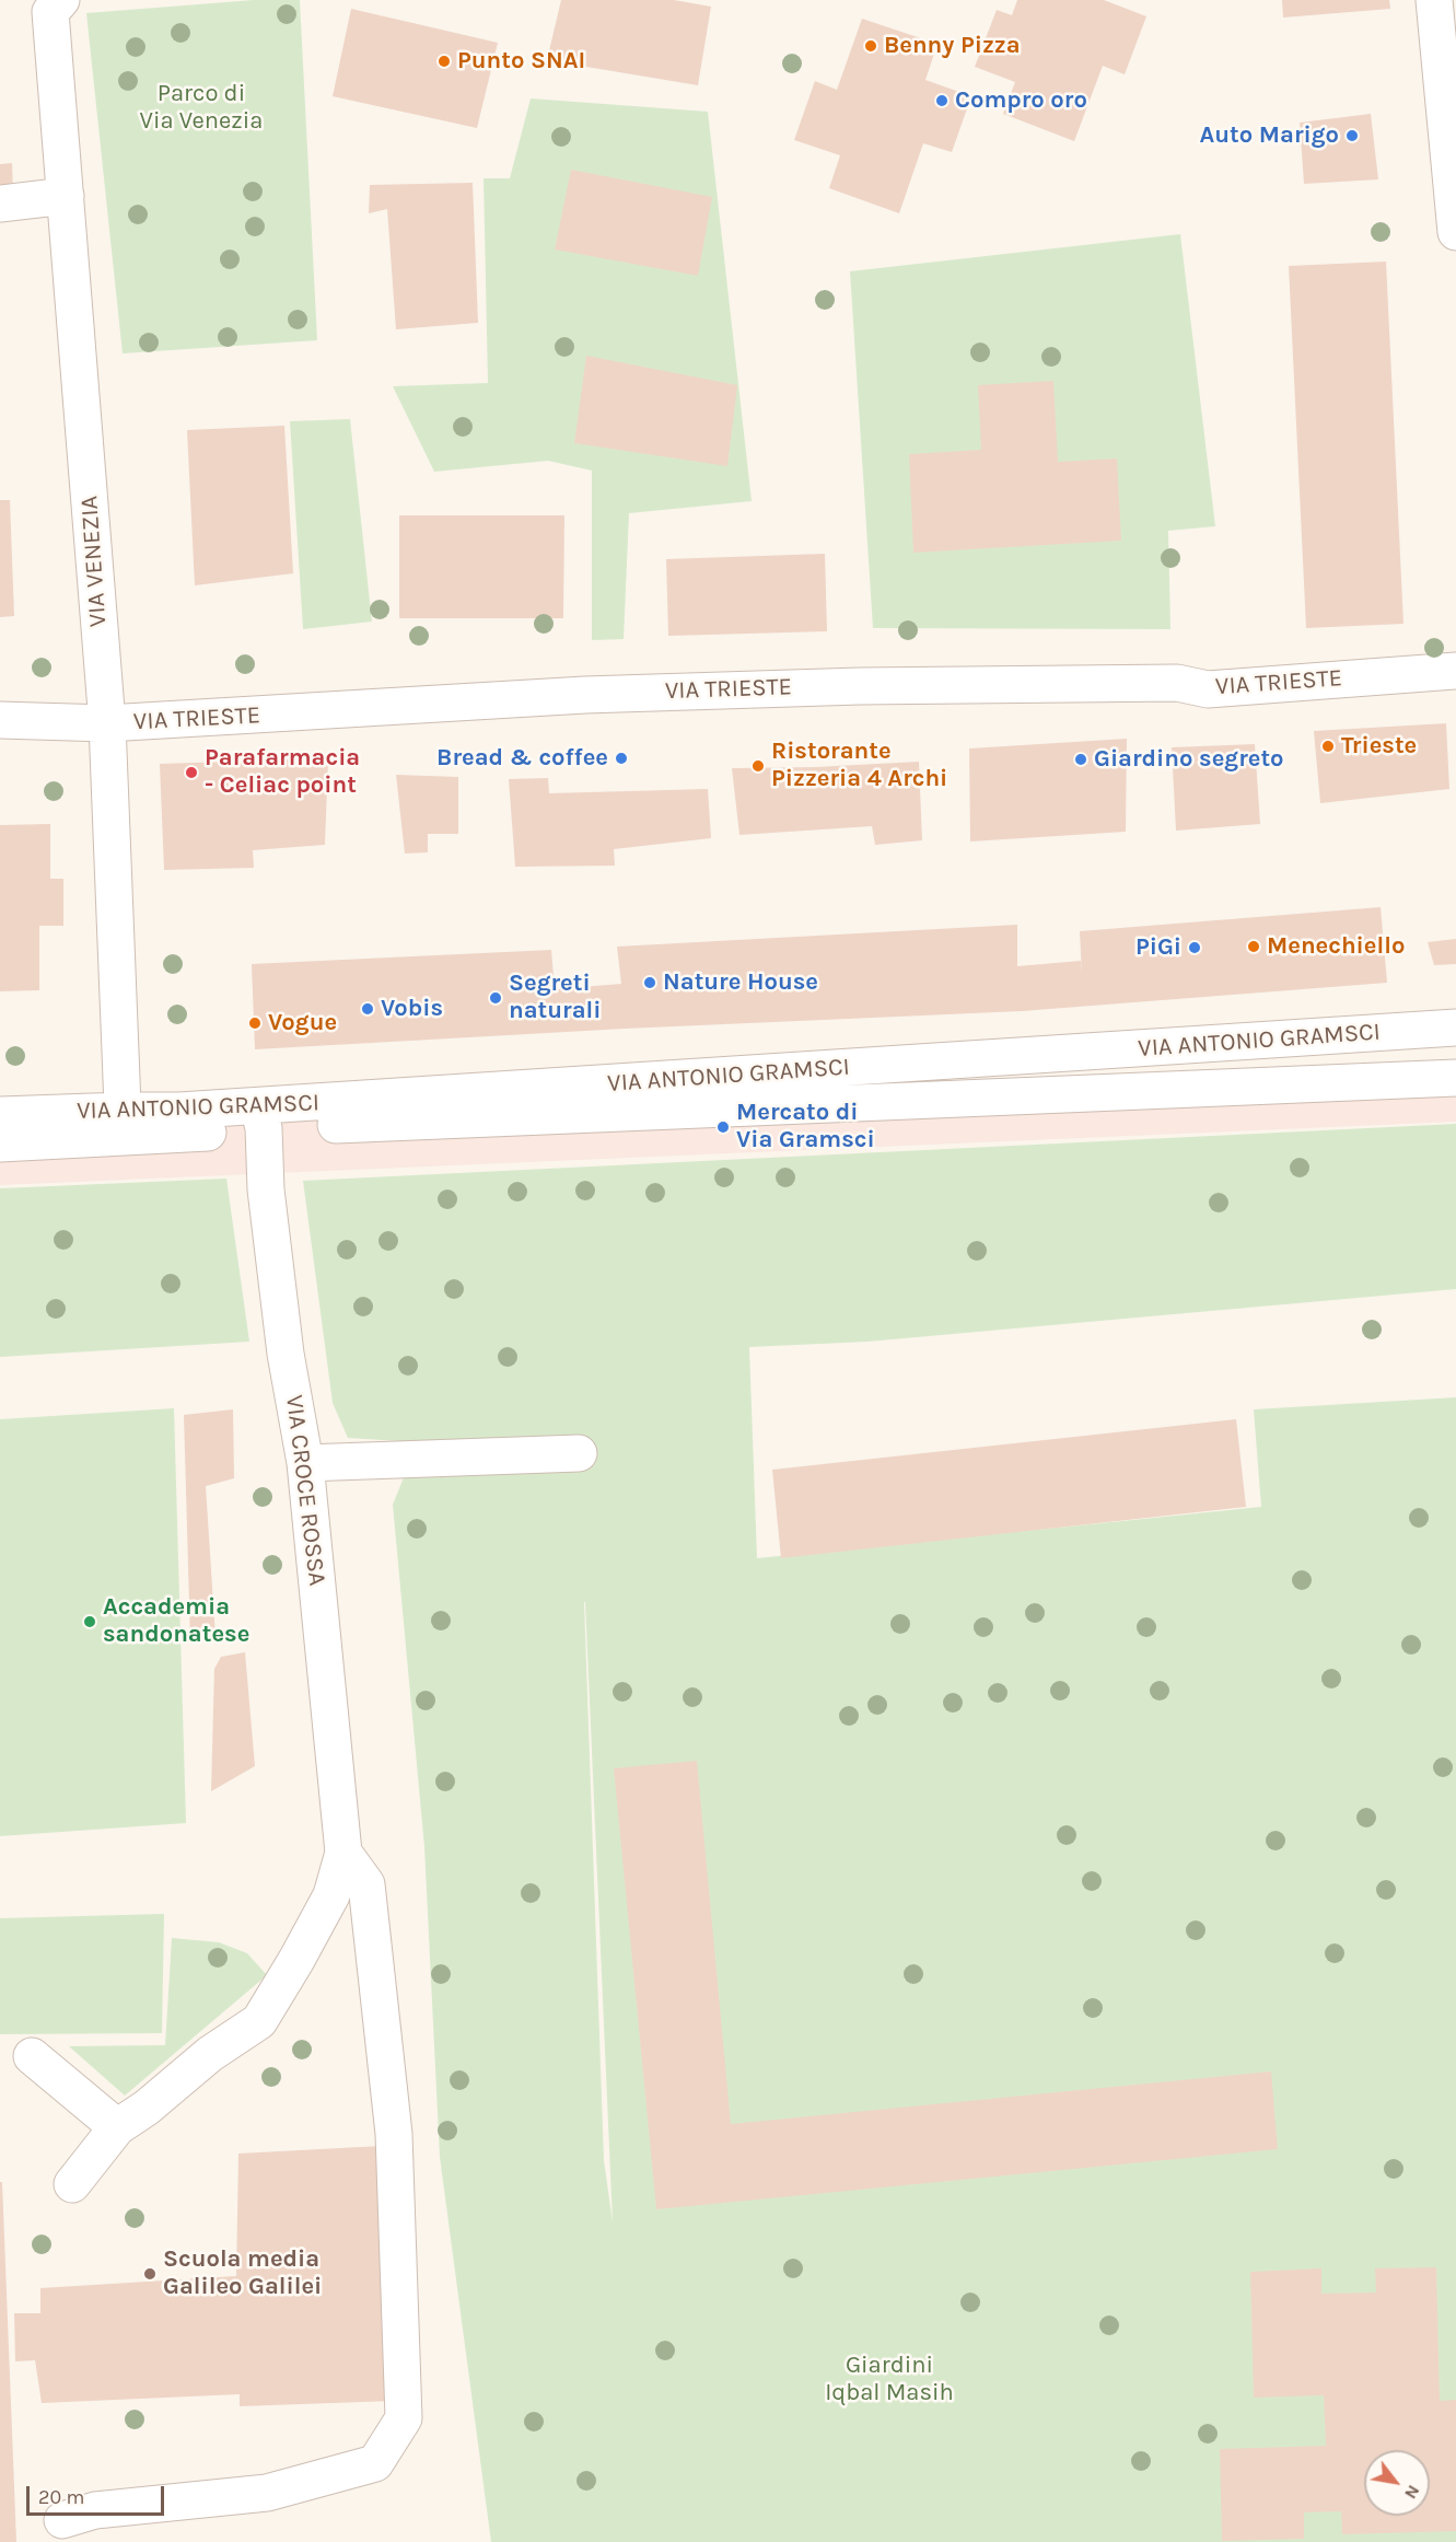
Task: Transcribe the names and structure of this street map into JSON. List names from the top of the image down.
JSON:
{
  "streets": {
    "street": [
      "VIA VENEZIA",
      "VIA TRIESTE",
      "VIA ANTONIO GRAMSCI",
      "VIA CROCE ROSSA"
    ]
  },
  "crossings": [
    ["VIA VENEZIA", "VIA TRIESTE"],
    ["VIA VENEZIA", "VIA ANTONIO GRAMSCI"],
    ["VIA ANTONIO GRAMSCI", "VIA CROCE ROSSA"]
  ],
  "parks": ["Parco di Via Venezia", "Giardini Iqbal Masih"],
  "places": [
    "Benny Pizza",
    "Punto SNAI",
    "Compro oro",
    "Auto Marigo",
    "Trieste",
    "Bread & coffee",
    "Giardino segreto",
    "Ristorante Pizzeria 4 Archi",
    "Parafarmacia - Celiac point",
    "Menechiello",
    "PiGi",
    "Nature House",
    "Segreti naturali",
    "Vobis",
    "Vogue",
    "Mercato di Via Gramsci",
    "Accademia sandonatese",
    "Scuola media Galileo Galilei"
  ],
  "scale_bar": "20 m",
  "north": "bottom right"
}
